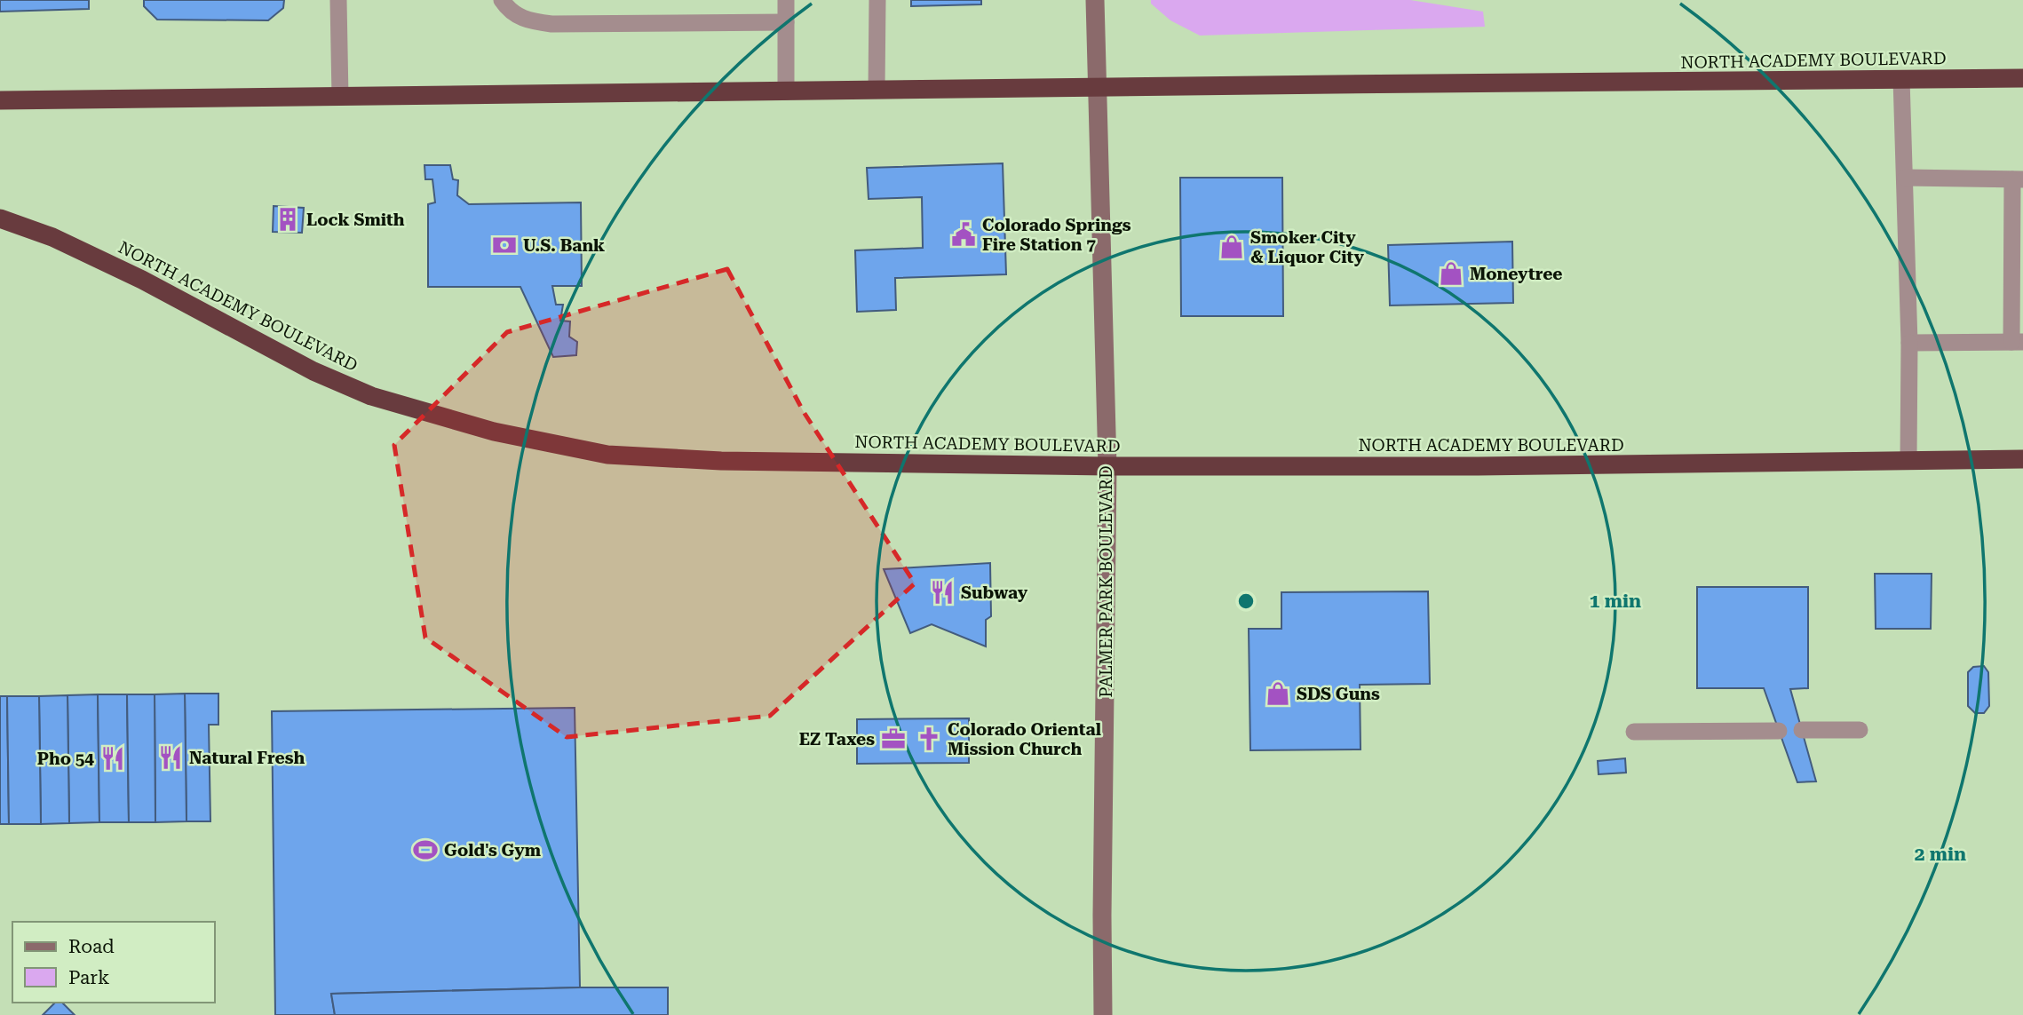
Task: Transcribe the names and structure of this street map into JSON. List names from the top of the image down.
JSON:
{
  "streets": {
    "highway": ["NORTH ACADEMY BOULEVARD"],
    "main road": ["PALMER PARK BOULEVARD"]
  },
  "crossings": [
    ["NORTH ACADEMY BOULEVARD", "PALMER PARK BOULEVARD"]
  ],
  "places": {
    "building": ["Lock Smith"],
    "public building": ["Colorado Springs Fire Station 7"],
    "bank": ["U.S. Bank"],
    "shop": ["Smoker City & Liquor City", "Moneytree", "SDS Guns"],
    "restaurant": ["Subway", "Natural Fresh", "Pho 54"],
    "office": ["EZ Taxes"],
    "church": ["Colorado Oriental Mission Church"],
    "sports": ["Gold's Gym"]
  },
  "legend": ["Road", "Park"],
  "rings": ["1 min", "2 min"]
}
